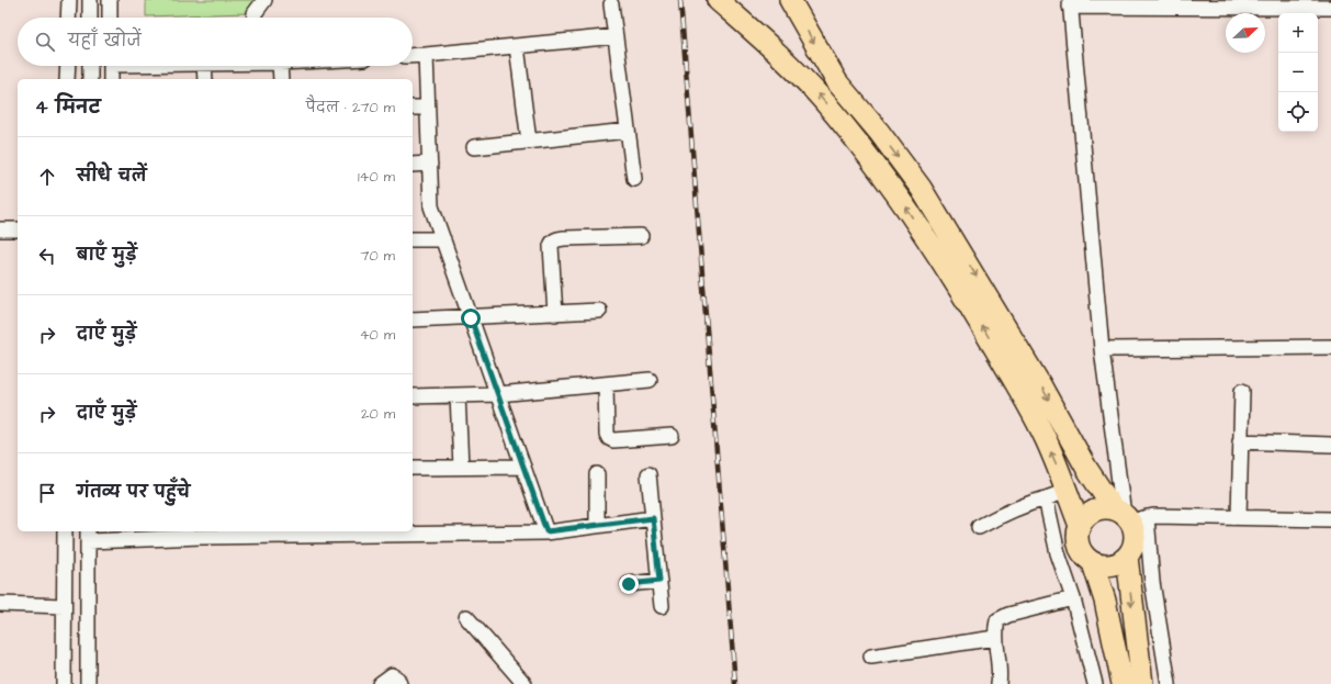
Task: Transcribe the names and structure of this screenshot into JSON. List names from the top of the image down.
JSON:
{
  "north": "top right",
  "page": {
    "map_buttons": ["+", "−"],
    "search": "यहाँ खोजें",
    "heading": ["4 मिनट", "पैदल · 270 m"],
    "list": [
      ["सीधे चलें", "140 m"],
      ["बाएँ मुड़ें", "70 m"],
      ["दाएँ मुड़ें", "40 m"],
      ["दाएँ मुड़ें", "20 m"],
      "गंतव्य पर पहुँचे"
    ]
  }
}
